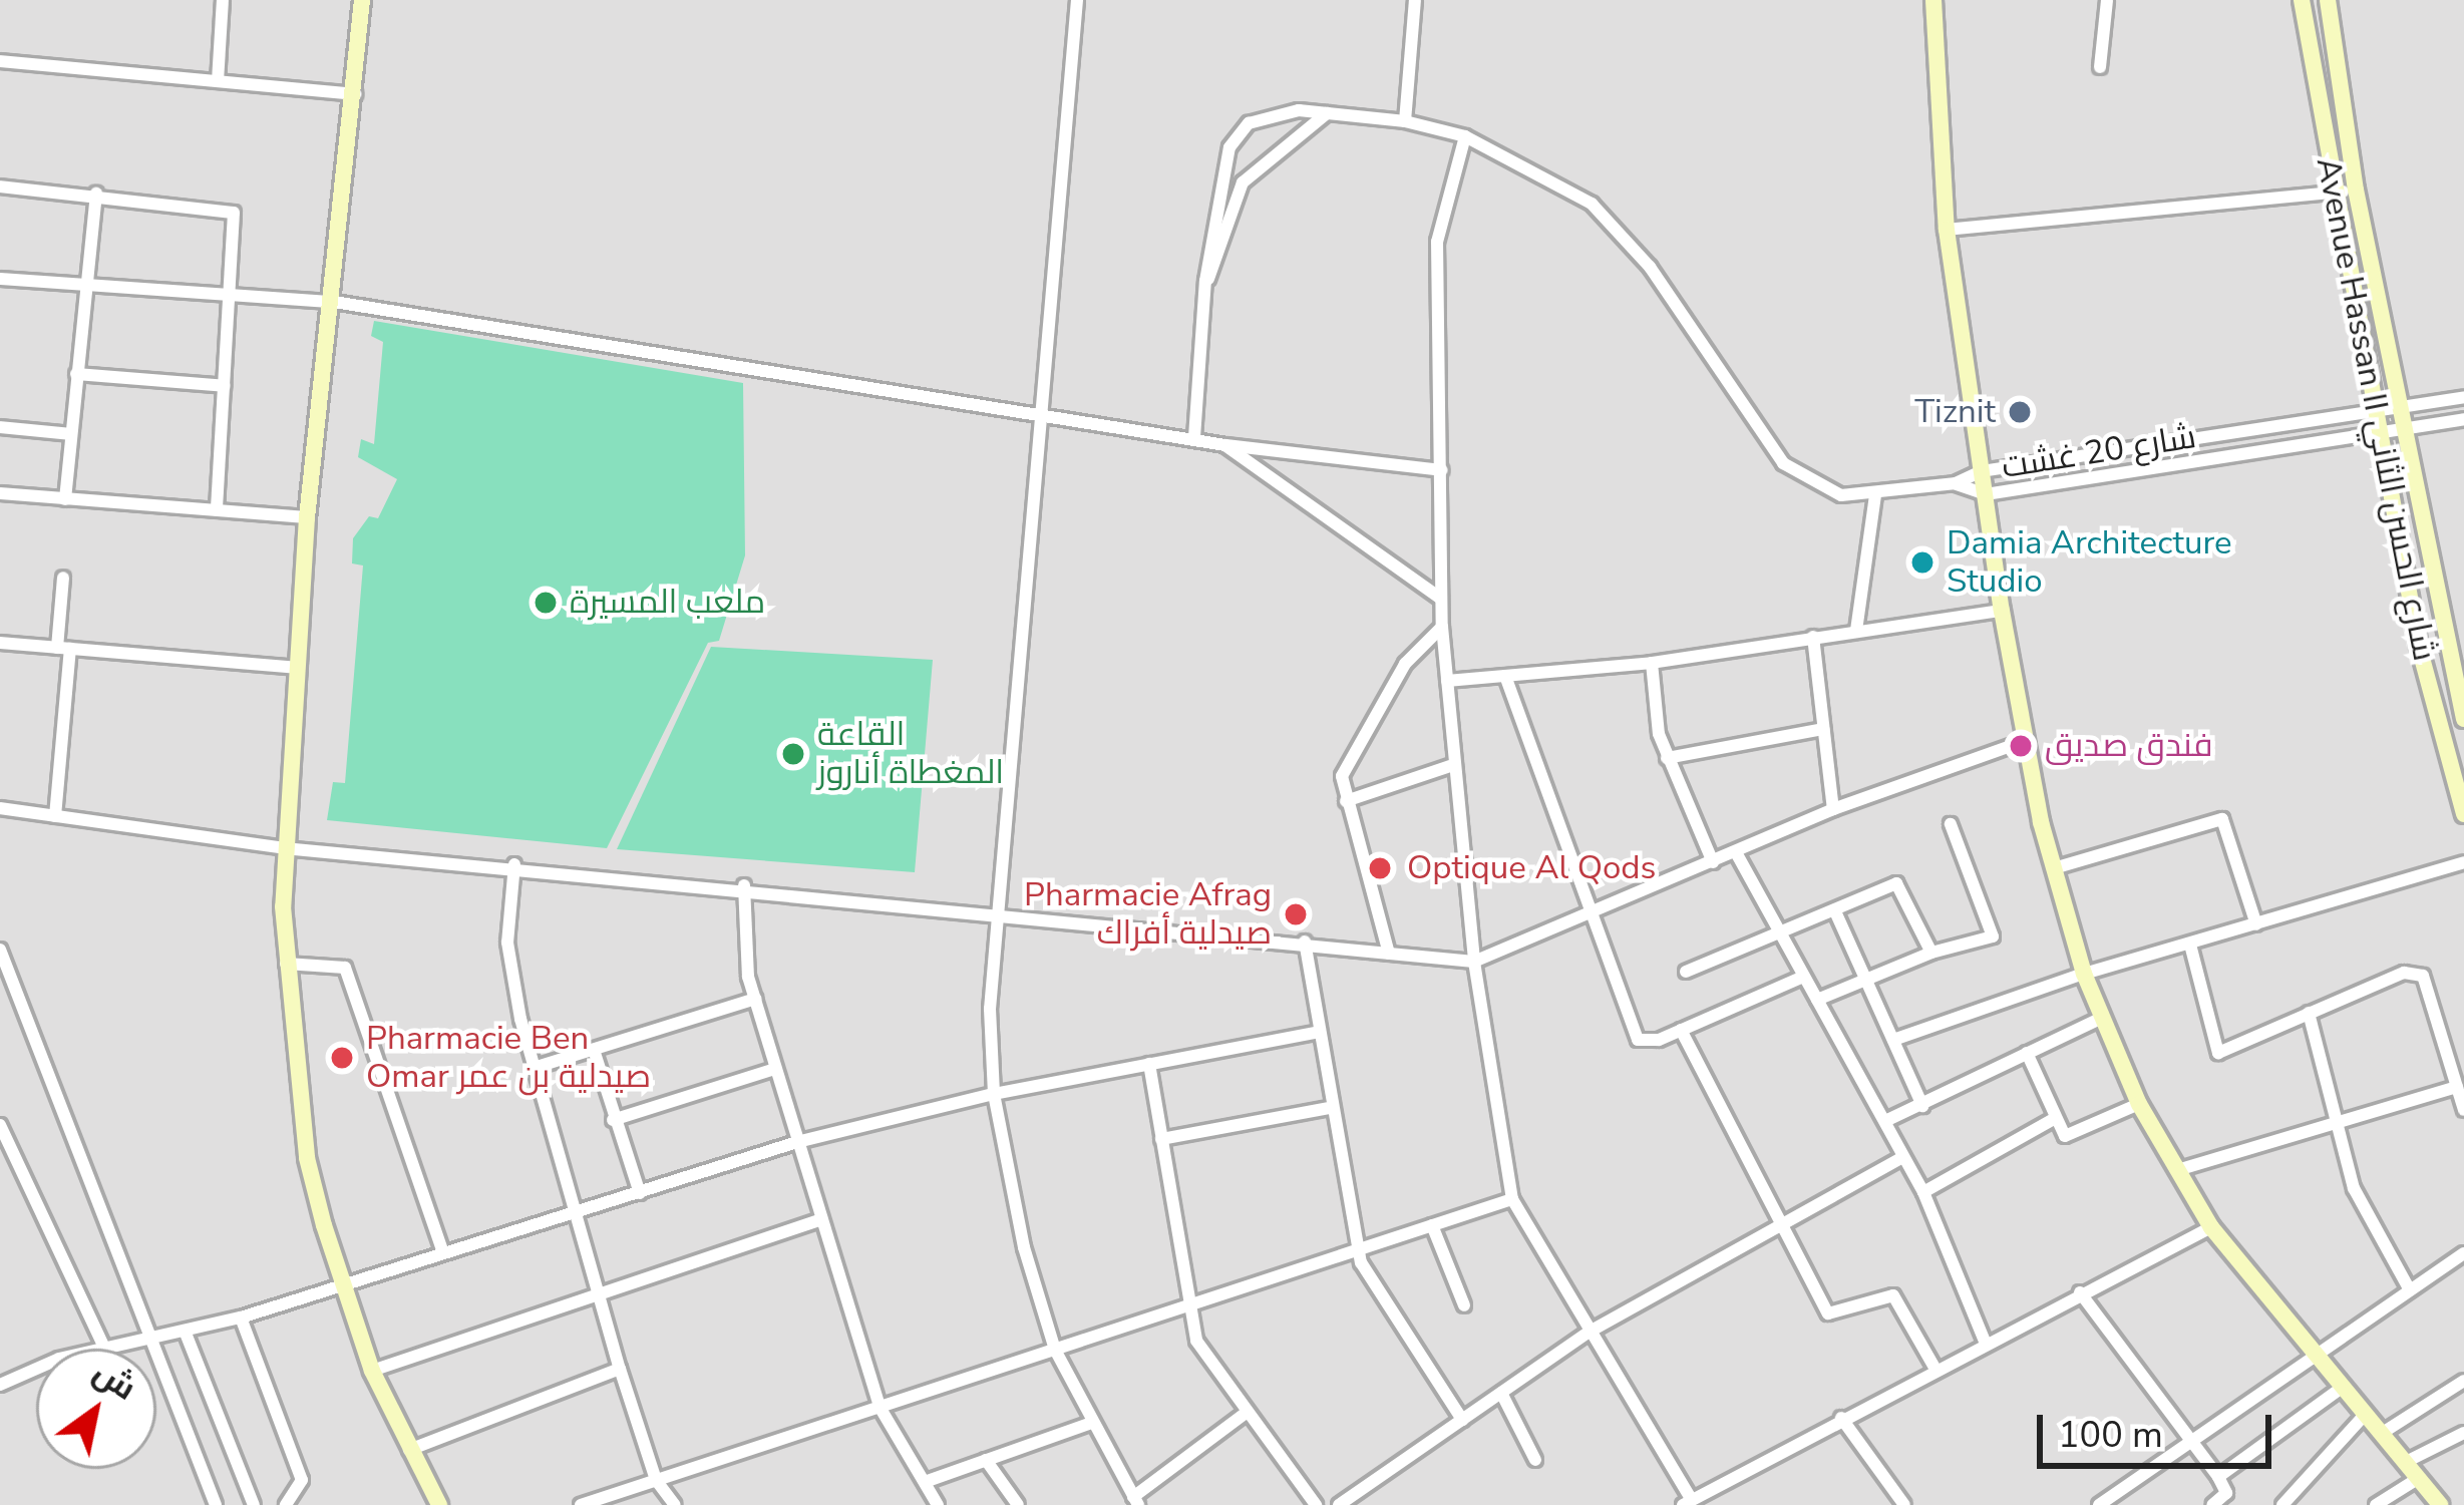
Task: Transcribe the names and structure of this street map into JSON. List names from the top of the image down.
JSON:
{
  "streets": {
    "street": ["Avenue Hassan II شارع الحسن الثاني", "شارع 20 غشت"]
  },
  "crossings": [
    ["Avenue Hassan II شارع الحسن الثاني", "شارع 20 غشت"]
  ],
  "places": [
    "Tiznit",
    "Damia Architecture Studio",
    "ملعب المسيرة",
    "فندق صديق",
    "القاعة المغطاة أناروز",
    "Optique Al Qods",
    "Pharmacie Afrag صيدلية أفراك",
    "Pharmacie Ben Omar صيدلية بن عمر"
  ],
  "scale_bar": "100 m",
  "north": "top right"
}
